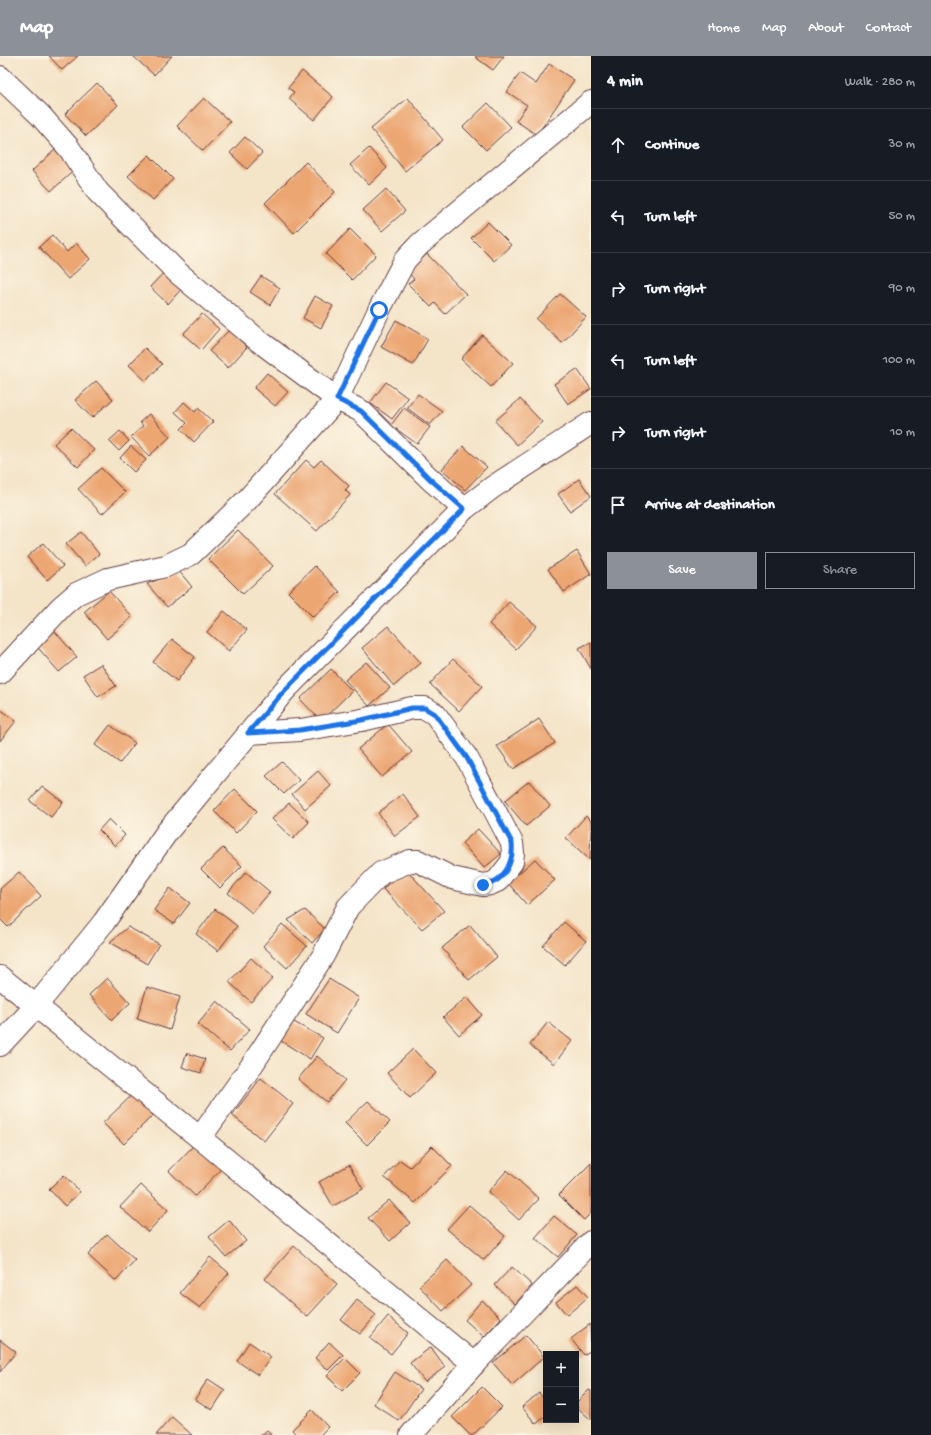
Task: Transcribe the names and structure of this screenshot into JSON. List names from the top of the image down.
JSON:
{
  "page": {
    "header": "Map",
    "nav": [
      "Home",
      "Map",
      "About",
      "Contact"
    ],
    "heading": ["4 min", "Walk · 280 m"],
    "list": [
      ["Continue", "30 m"],
      ["Turn left", "50 m"],
      ["Turn right", "90 m"],
      ["Turn left", "100 m"],
      ["Turn right", "10 m"],
      "Arrive at destination"
    ],
    "buttons": ["Save", "Share"],
    "map_buttons": ["+", "−"]
  }
}
